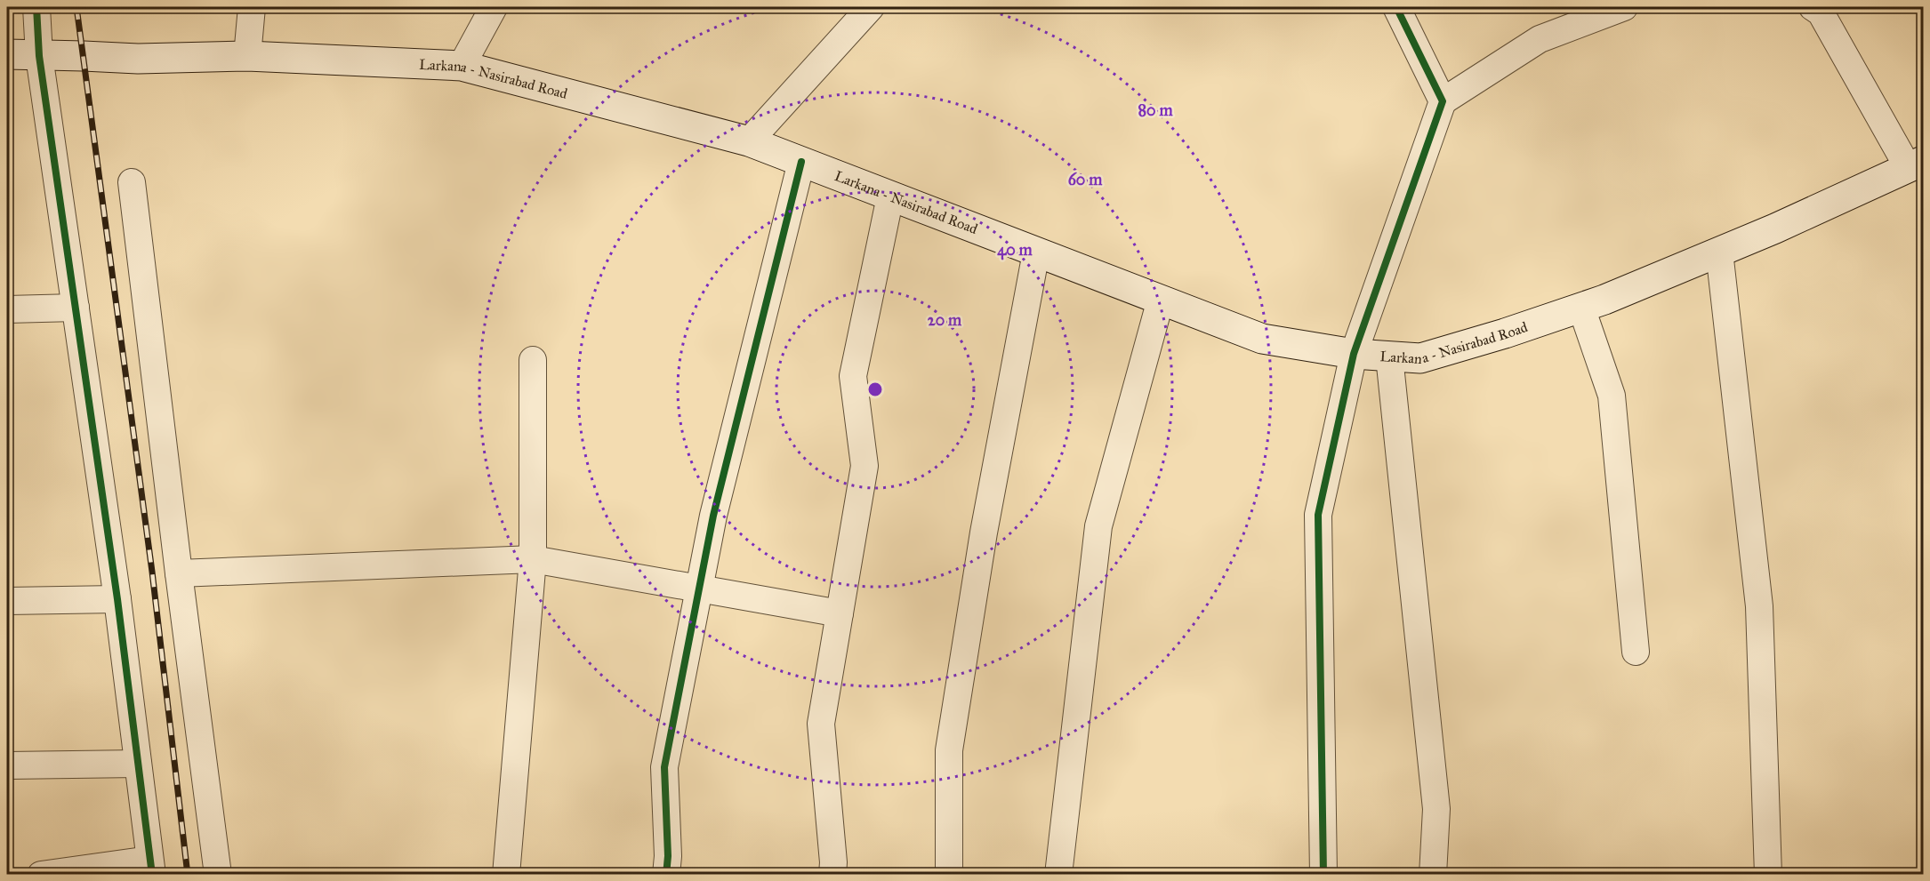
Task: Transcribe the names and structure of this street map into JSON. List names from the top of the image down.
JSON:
{
  "streets": {
    "main road": ["Larkana - Nasirabad Road"]
  },
  "rings": [
    "80 m",
    "60 m",
    "40 m",
    "20 m"
  ]
}
